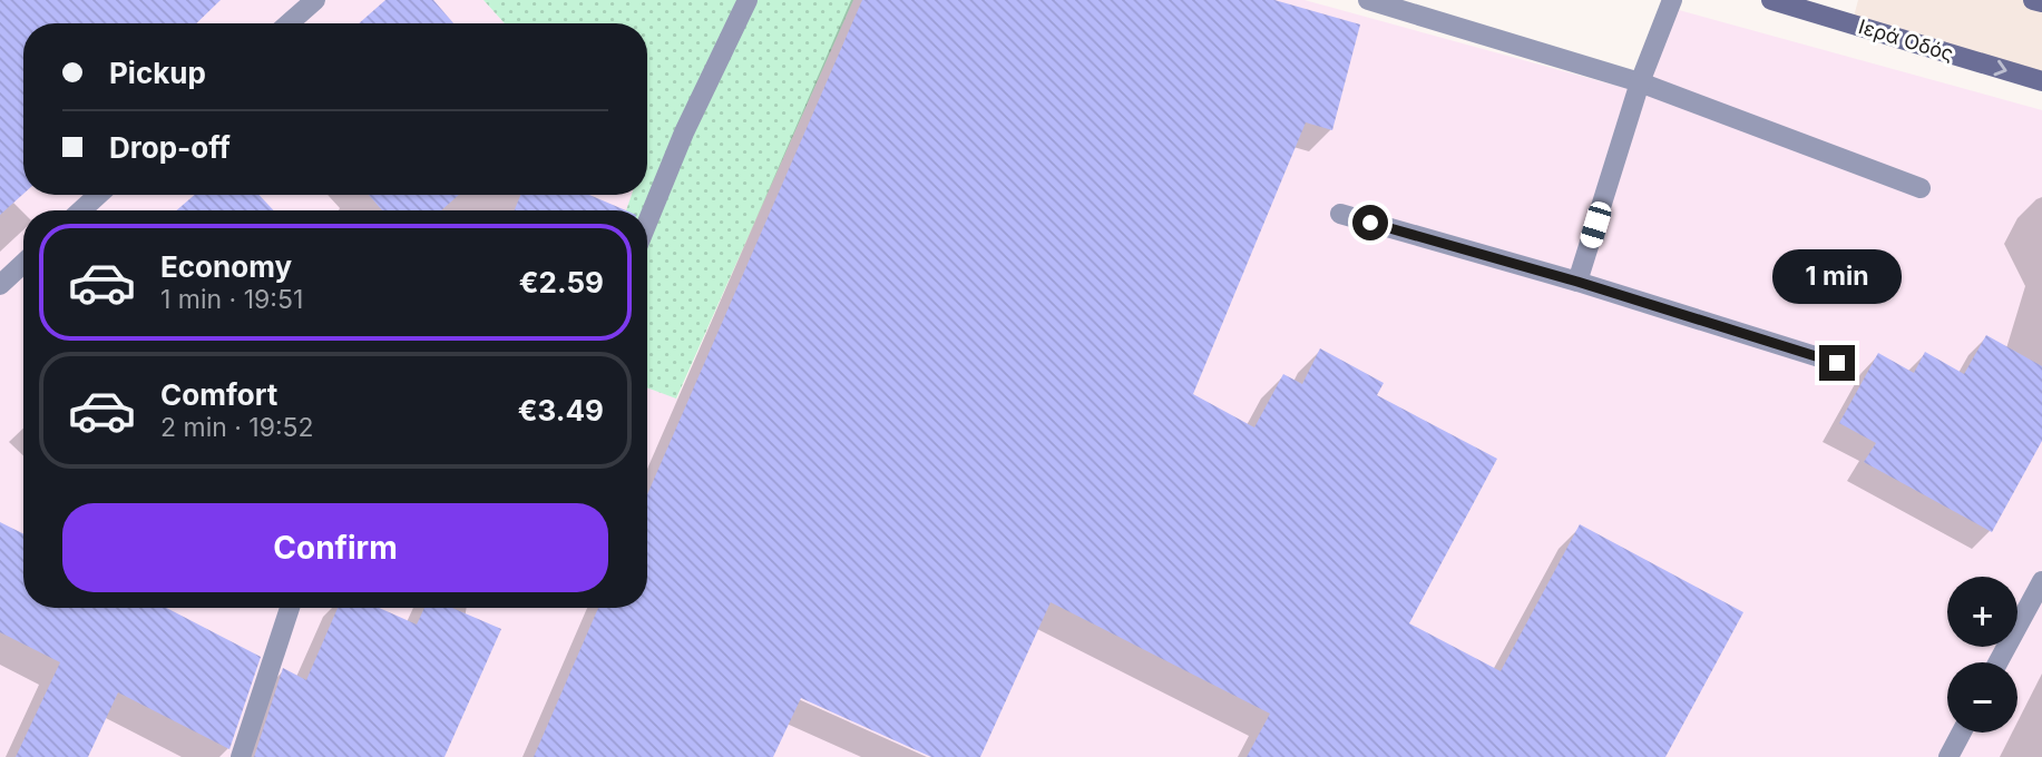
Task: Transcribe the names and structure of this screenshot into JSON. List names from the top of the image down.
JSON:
{
  "streets": {
    "main road": ["Ιερά Οδός"]
  },
  "one_way": ["Ιερά Οδός"],
  "page": {
    "banner": ["Pickup", "Drop-off"],
    "list": [
      {
        "name": "Economy",
        "note": "1 min · 19:51",
        "value": "€2.59"
      },
      {
        "name": "Comfort",
        "note": "2 min · 19:52",
        "value": "€3.49"
      }
    ],
    "bubble": "1 min",
    "buttons": "Confirm",
    "map_buttons": ["+", "−"]
  }
}
